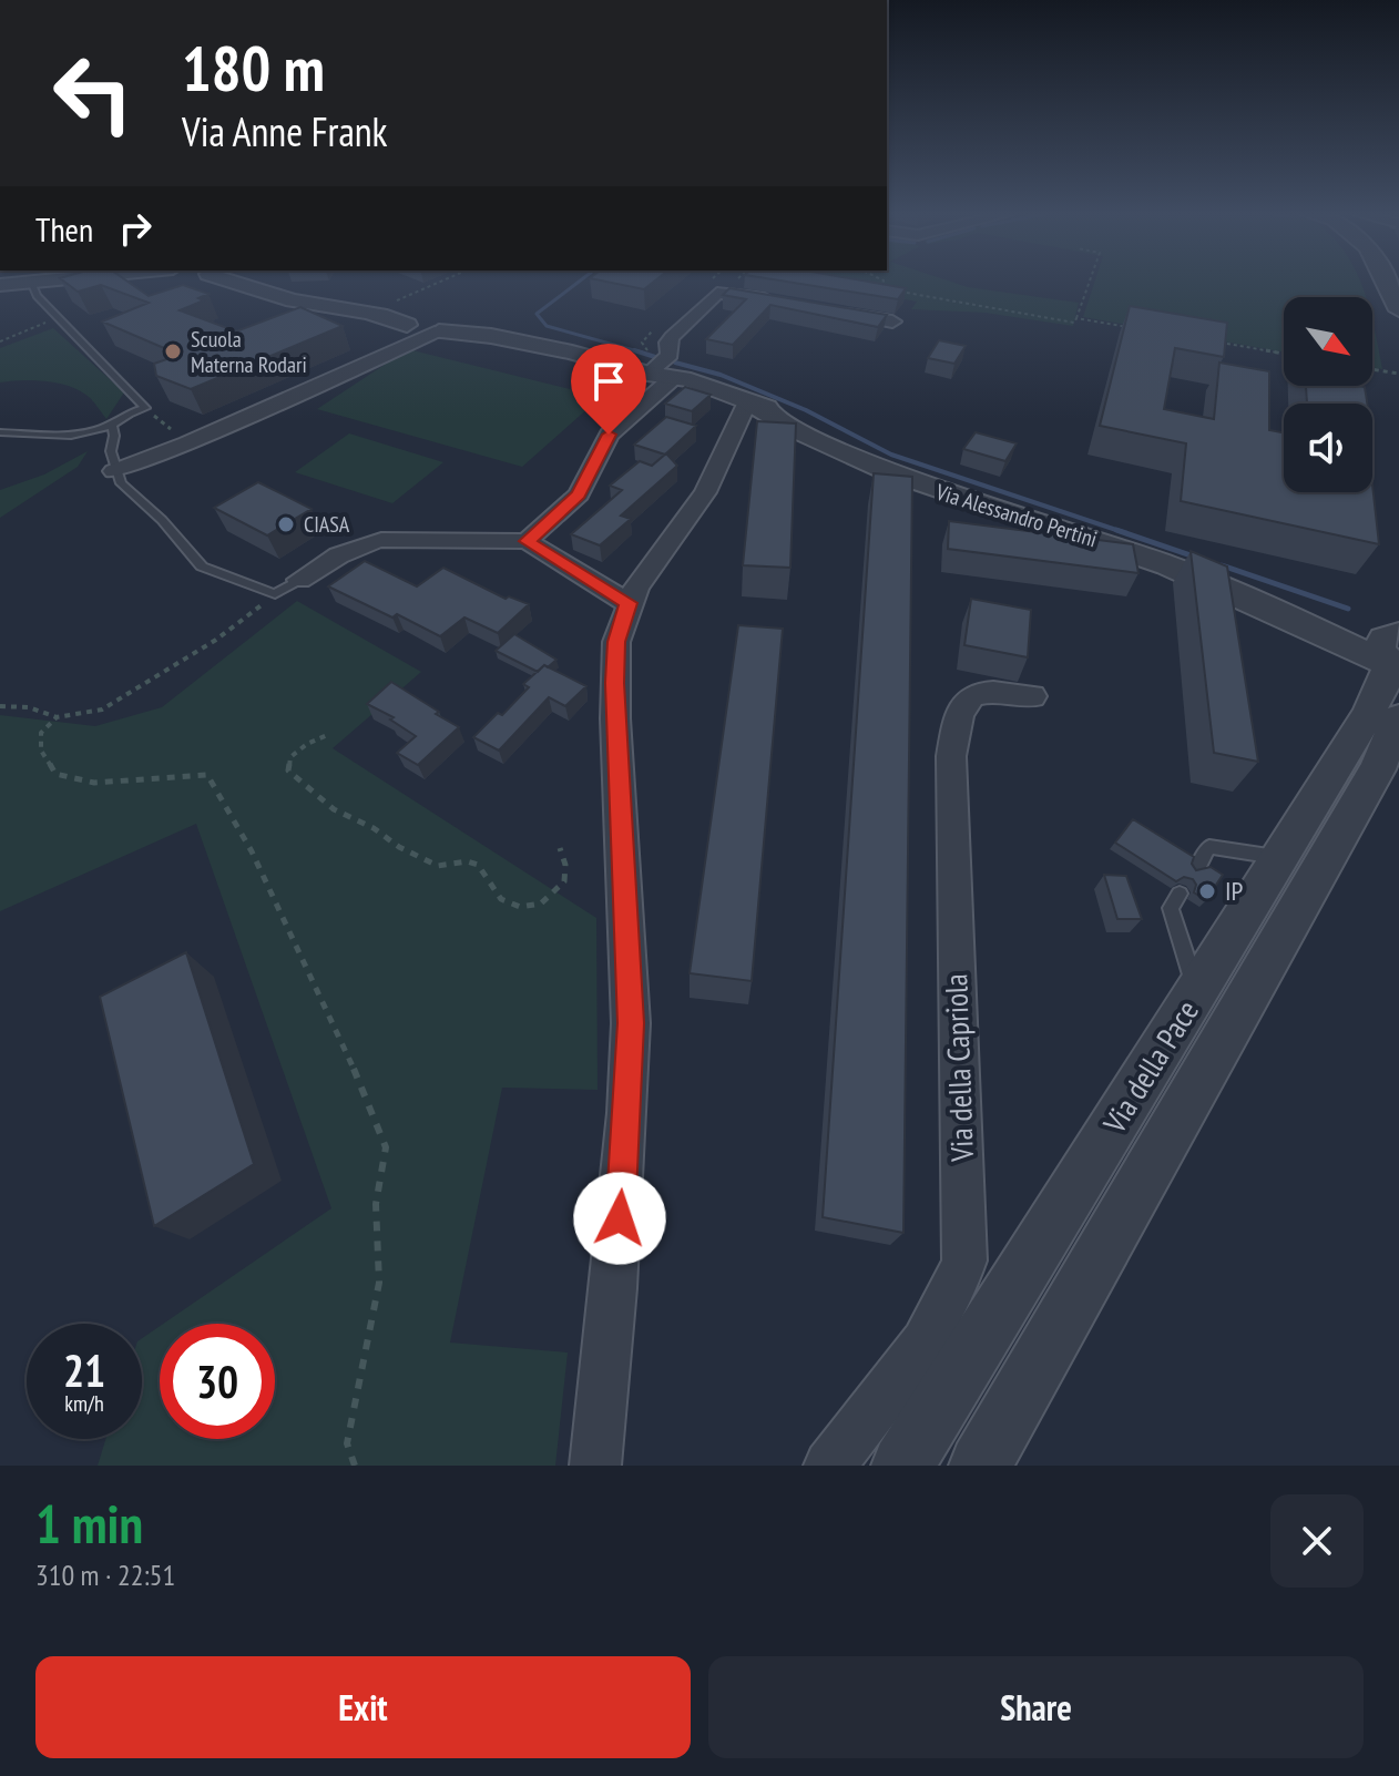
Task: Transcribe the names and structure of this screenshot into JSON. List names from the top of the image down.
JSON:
{
  "streets": {
    "street": ["Via Alessandro Pertini", "Via della Pace", "Via della Capriola"]
  },
  "crossings": [
    ["Via Alessandro Pertini", "Via della Pace"]
  ],
  "places": ["Scuola Materna Rodari", "CIASA", "IP"],
  "north": "bottom right",
  "page": {
    "turn": ["180 m", "Via Anne Frank"],
    "then": "Then",
    "speed": "21 km/h",
    "limit": "30",
    "heading": ["1 min", "310 m · 22:51"],
    "buttons": ["Exit", "Share"]
  }
}
